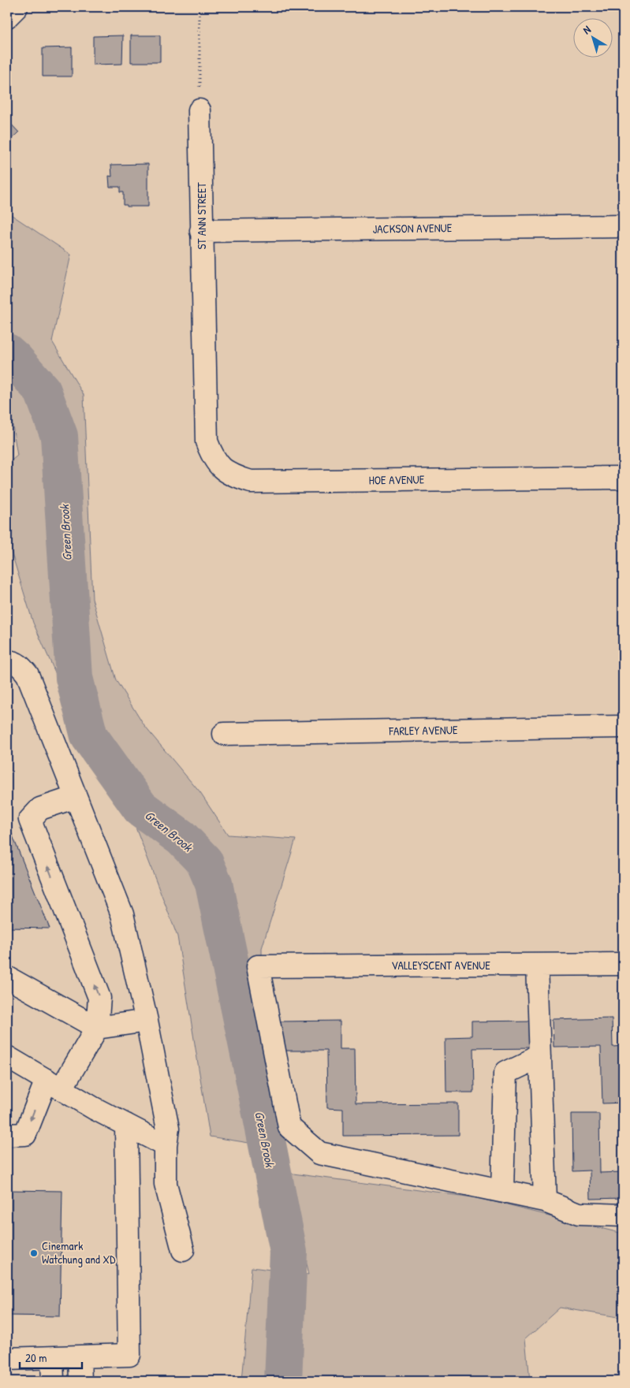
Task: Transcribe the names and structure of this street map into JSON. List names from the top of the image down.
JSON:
{
  "streets": {
    "street": [
      "ST ANN STREET",
      "JACKSON AVENUE",
      "HOE AVENUE",
      "FARLEY AVENUE",
      "VALLEYSCENT AVENUE"
    ]
  },
  "crossings": [
    ["ST ANN STREET", "JACKSON AVENUE"],
    ["ST ANN STREET", "HOE AVENUE"]
  ],
  "water": ["Green Brook"],
  "places": ["Cinemark Watchung and XD"],
  "scale_bar": "20 m",
  "north": "top left"
}
